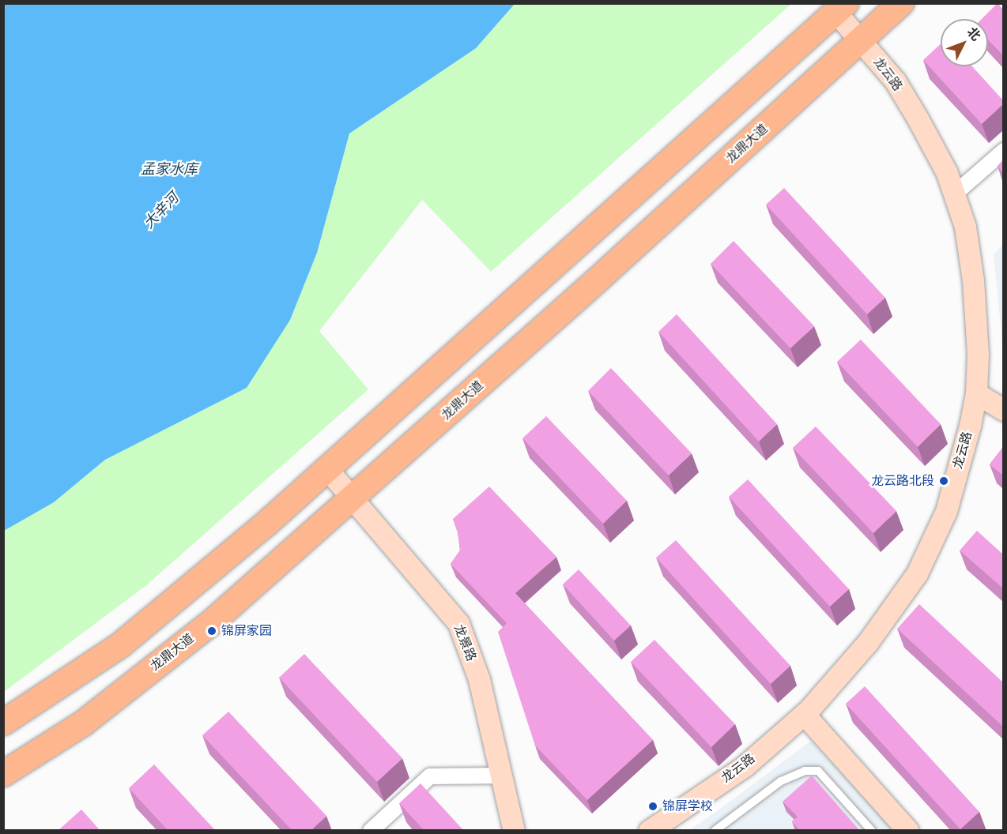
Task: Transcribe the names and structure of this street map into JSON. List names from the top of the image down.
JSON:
{
  "streets": {
    "main road": ["龙鼎大道"],
    "street": ["龙云路", "龙景路"]
  },
  "crossings": [
    ["龙云路", "龙鼎大道"],
    ["龙鼎大道", "龙景路"]
  ],
  "water": ["孟家水库", "大辛河"],
  "places": ["龙云路北段", "锦屏家园", "锦屏学校"],
  "north": "top right"
}
